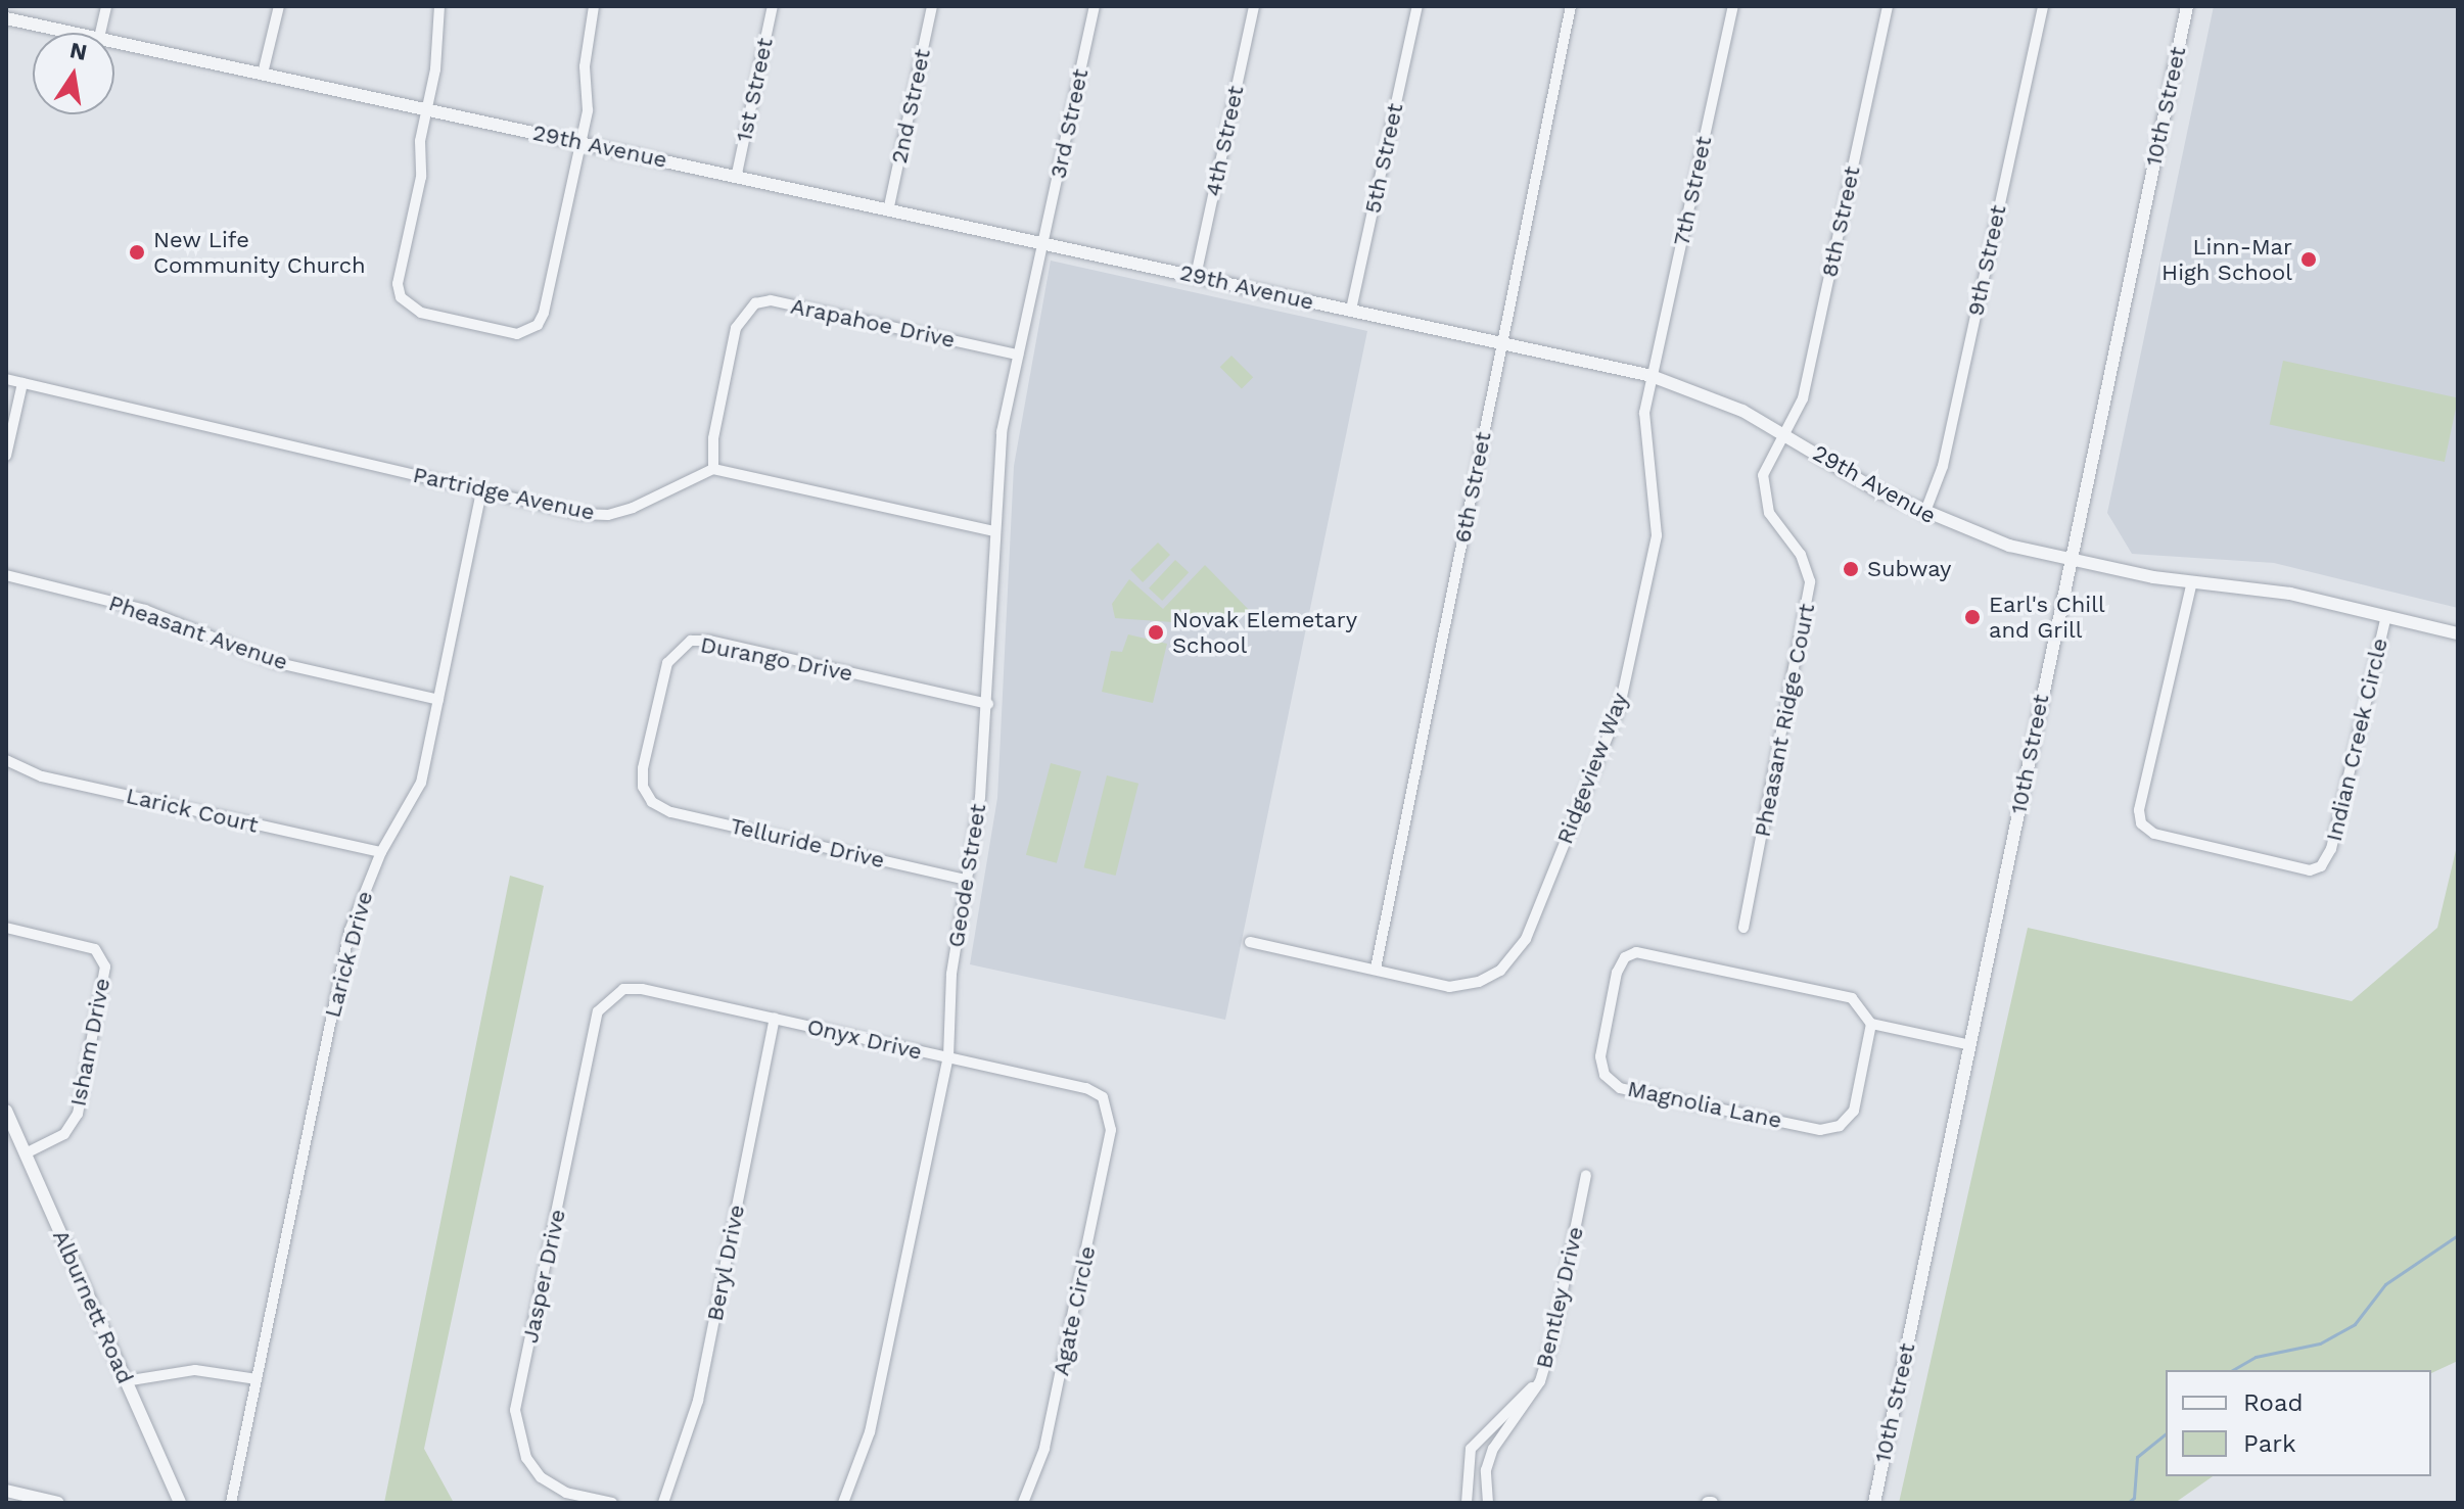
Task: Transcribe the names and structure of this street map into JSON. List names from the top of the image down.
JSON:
{
  "streets": {
    "street": [
      "1st Street",
      "2nd Street",
      "10th Street",
      "3rd Street",
      "4th Street",
      "29th Avenue",
      "5th Street",
      "7th Street",
      "8th Street",
      "9th Street",
      "Arapahoe Drive",
      "6th Street",
      "Partridge Avenue",
      "Pheasant Avenue",
      "Durango Drive",
      "Pheasant Ridge Court",
      "Indian Creek Circle",
      "Ridgeview Way",
      "Larick Court",
      "Telluride Drive",
      "Geode Street",
      "Larick Drive",
      "Onyx Drive",
      "Isham Drive",
      "Magnolia Lane",
      "Beryl Drive",
      "Jasper Drive",
      "Bentley Drive",
      "Alburnett Road",
      "Agate Circle"
    ]
  },
  "crossings": [
    ["1st Street", "29th Avenue"],
    ["2nd Street", "29th Avenue"],
    ["10th Street", "29th Avenue"],
    ["3rd Street", "29th Avenue"],
    ["3rd Street", "Geode Street"],
    ["4th Street", "29th Avenue"],
    ["29th Avenue", "5th Street"],
    ["29th Avenue", "7th Street"],
    ["29th Avenue", "8th Street"],
    ["29th Avenue", "9th Street"],
    ["29th Avenue", "6th Street"],
    ["29th Avenue", "Pheasant Ridge Court"],
    ["29th Avenue", "Indian Creek Circle"],
    ["29th Avenue", "Ridgeview Way"],
    ["29th Avenue", "Geode Street"],
    ["7th Street", "Ridgeview Way"],
    ["8th Street", "Pheasant Ridge Court"],
    ["Arapahoe Drive", "Partridge Avenue"],
    ["Arapahoe Drive", "Geode Street"],
    ["6th Street", "Ridgeview Way"],
    ["Partridge Avenue", "Larick Drive"],
    ["Pheasant Avenue", "Larick Drive"],
    ["Durango Drive", "Telluride Drive"],
    ["Durango Drive", "Geode Street"],
    ["Larick Court", "Larick Drive"],
    ["Telluride Drive", "Geode Street"],
    ["Geode Street", "Onyx Drive"],
    ["Onyx Drive", "Beryl Drive"],
    ["Onyx Drive", "Jasper Drive"],
    ["Onyx Drive", "Agate Circle"],
    ["Isham Drive", "Alburnett Road"]
  ],
  "places": [
    "New Life Community Church",
    "Linn-Mar High School",
    "Subway",
    "Earl's Chill and Grill",
    "Novak Elemetary School"
  ],
  "legend": ["Road", "Park"],
  "north": "top"
}
